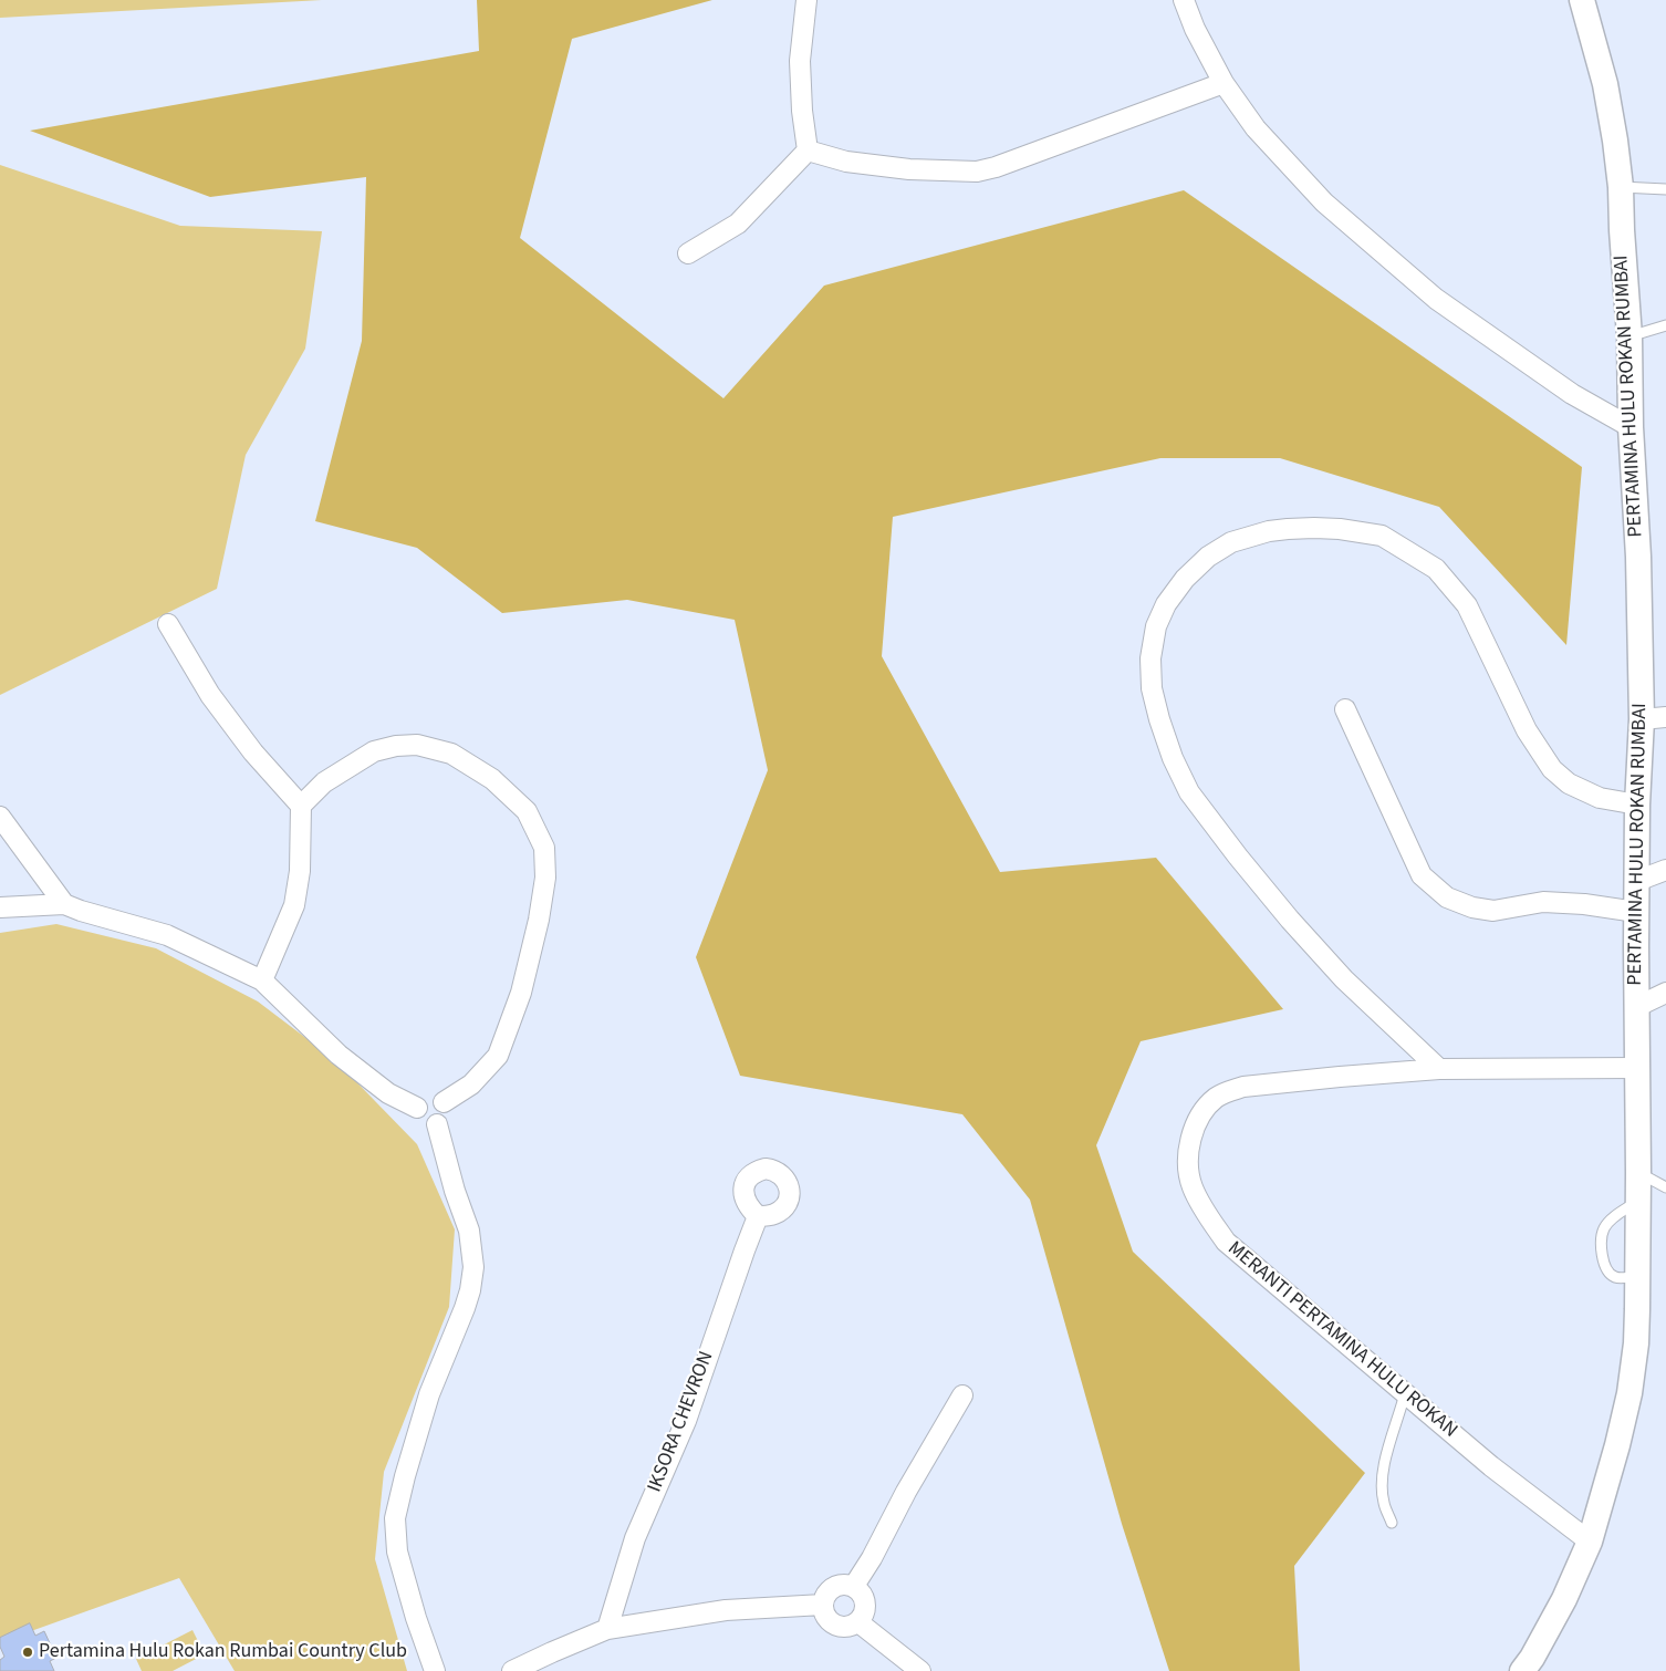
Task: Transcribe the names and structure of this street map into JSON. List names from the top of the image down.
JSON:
{
  "streets": {
    "street": ["PERTAMINA HULU ROKAN RUMBAI", "MERANTI PERTAMINA HULU ROKAN", "IKSORA CHEVRON"]
  },
  "crossings": [
    ["PERTAMINA HULU ROKAN RUMBAI", "MERANTI PERTAMINA HULU ROKAN"]
  ],
  "places": ["Pertamina Hulu Rokan Rumbai Country Club"]
}
